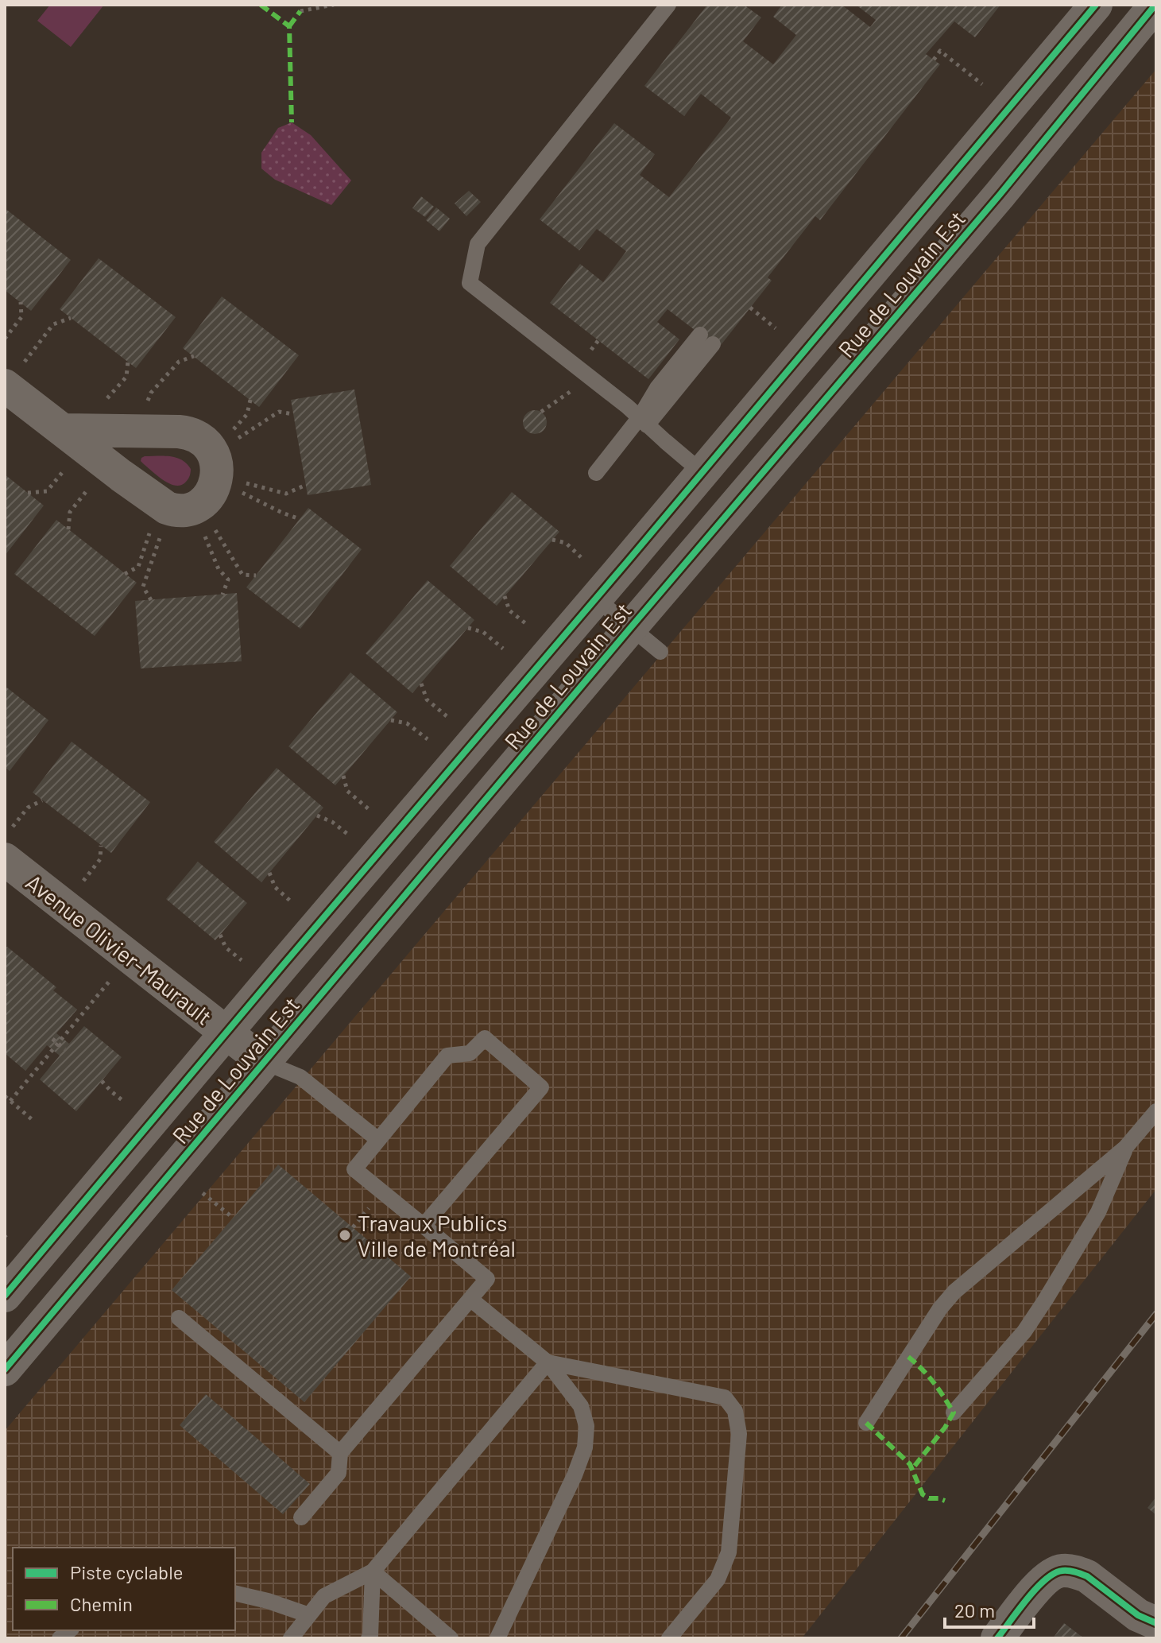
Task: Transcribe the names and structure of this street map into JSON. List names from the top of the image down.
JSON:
{
  "streets": {
    "street": ["Rue de Louvain Est", "Avenue Olivier-Maurault"]
  },
  "crossings": [
    ["Rue de Louvain Est", "Avenue Olivier-Maurault"]
  ],
  "places": ["Travaux Publics Ville de Montréal"],
  "legend": ["Piste cyclable", "Chemin"],
  "scale_bar": "20 m"
}
